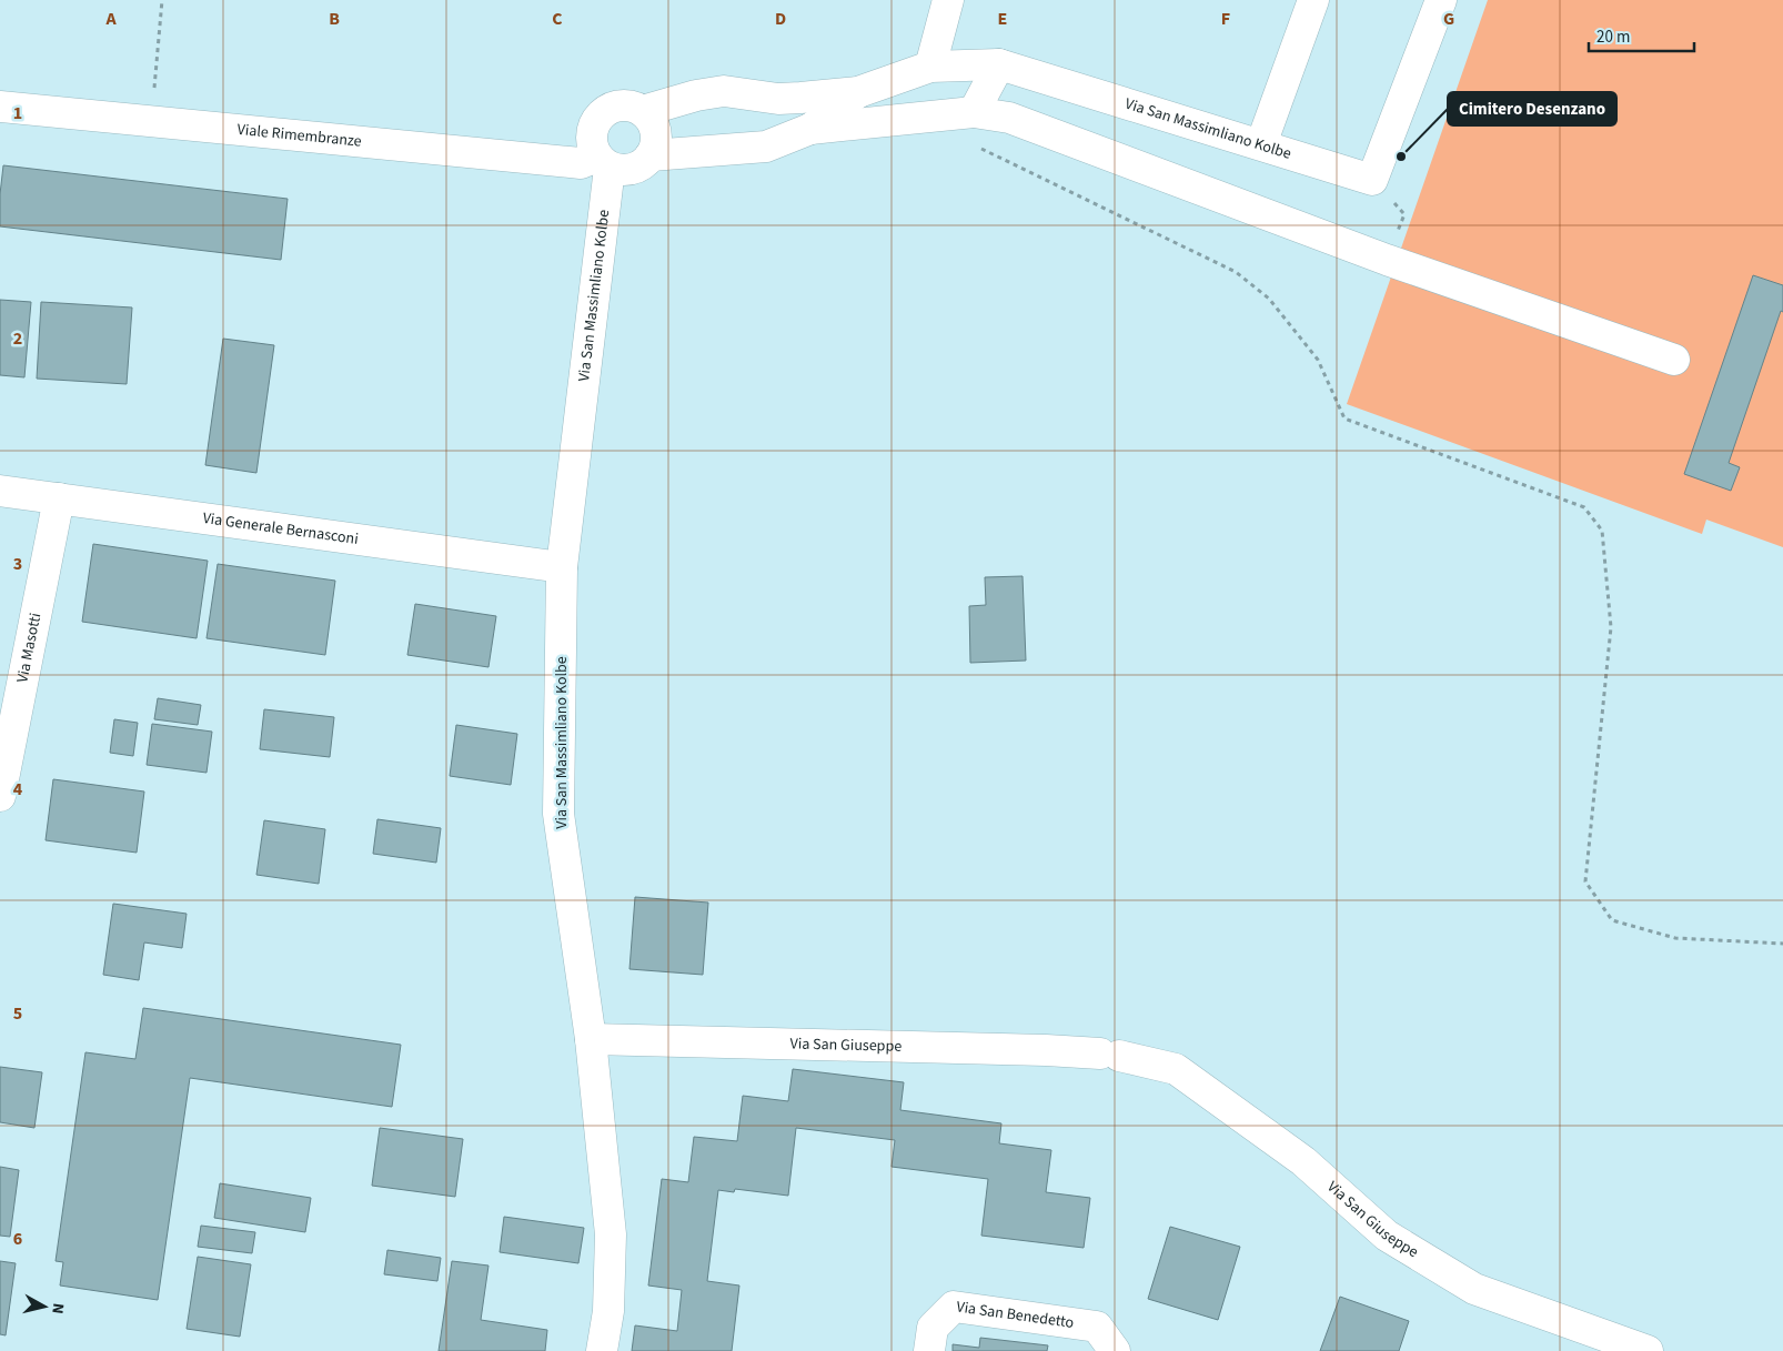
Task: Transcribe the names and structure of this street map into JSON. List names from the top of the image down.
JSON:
{
  "streets": {
    "street": [
      "Via San Massimliano Kolbe",
      "Viale Rimembranze",
      "Via Generale Bernasconi",
      "Via Masotti",
      "Via San Giuseppe",
      "Via San Benedetto"
    ]
  },
  "crossings": [
    ["Via San Massimliano Kolbe", "Viale Rimembranze"],
    ["Via San Massimliano Kolbe", "Via Generale Bernasconi"],
    ["Via San Massimliano Kolbe", "Via San Giuseppe"],
    ["Via Generale Bernasconi", "Via Masotti"]
  ],
  "places": ["Cimitero Desenzano"],
  "scale_bar": "20 m",
  "north": "right",
  "grid": {
    "columns": [
      "A",
      "B",
      "C",
      "D",
      "E",
      "F",
      "G"
    ],
    "rows": [
      "1",
      "2",
      "3",
      "4",
      "5",
      "6"
    ]
  }
}
